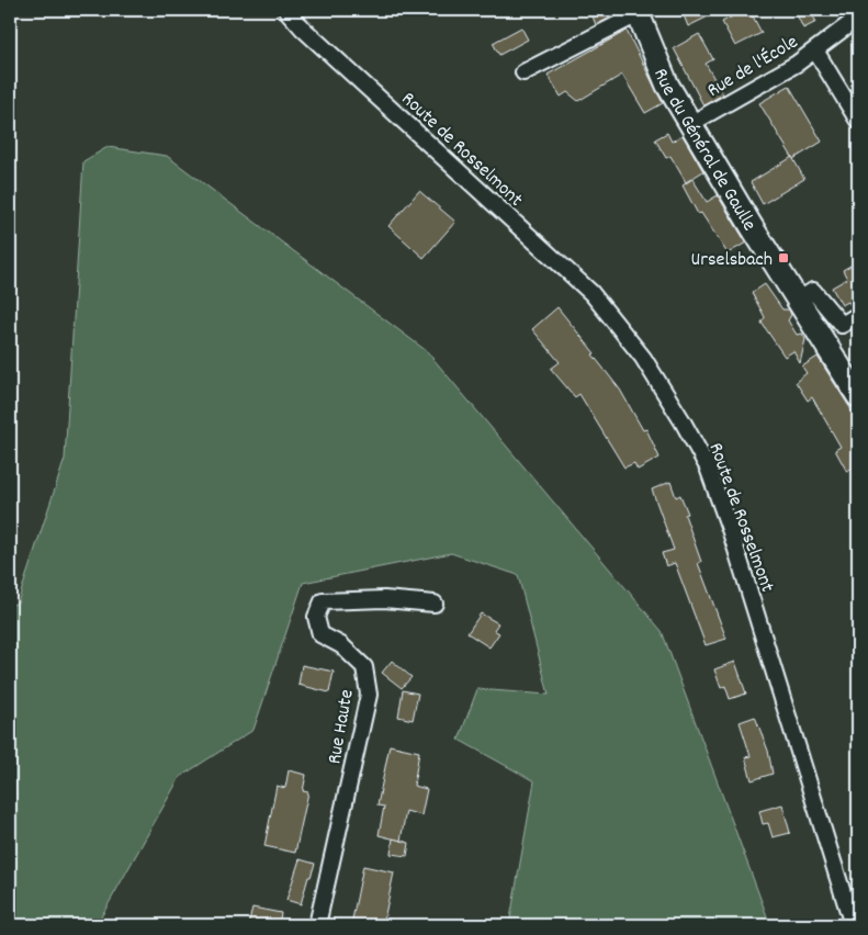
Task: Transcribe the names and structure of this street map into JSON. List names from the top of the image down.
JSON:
{
  "streets": {
    "main road": ["Rue du Général de Gaulle"],
    "street": ["Rue de l'École", "Route de Rosselmont", "Rue Haute"]
  },
  "crossings": [
    ["Rue de l'École", "Rue du Général de Gaulle"]
  ],
  "places": {
    "transit": ["Urselsbach"]
  }
}
